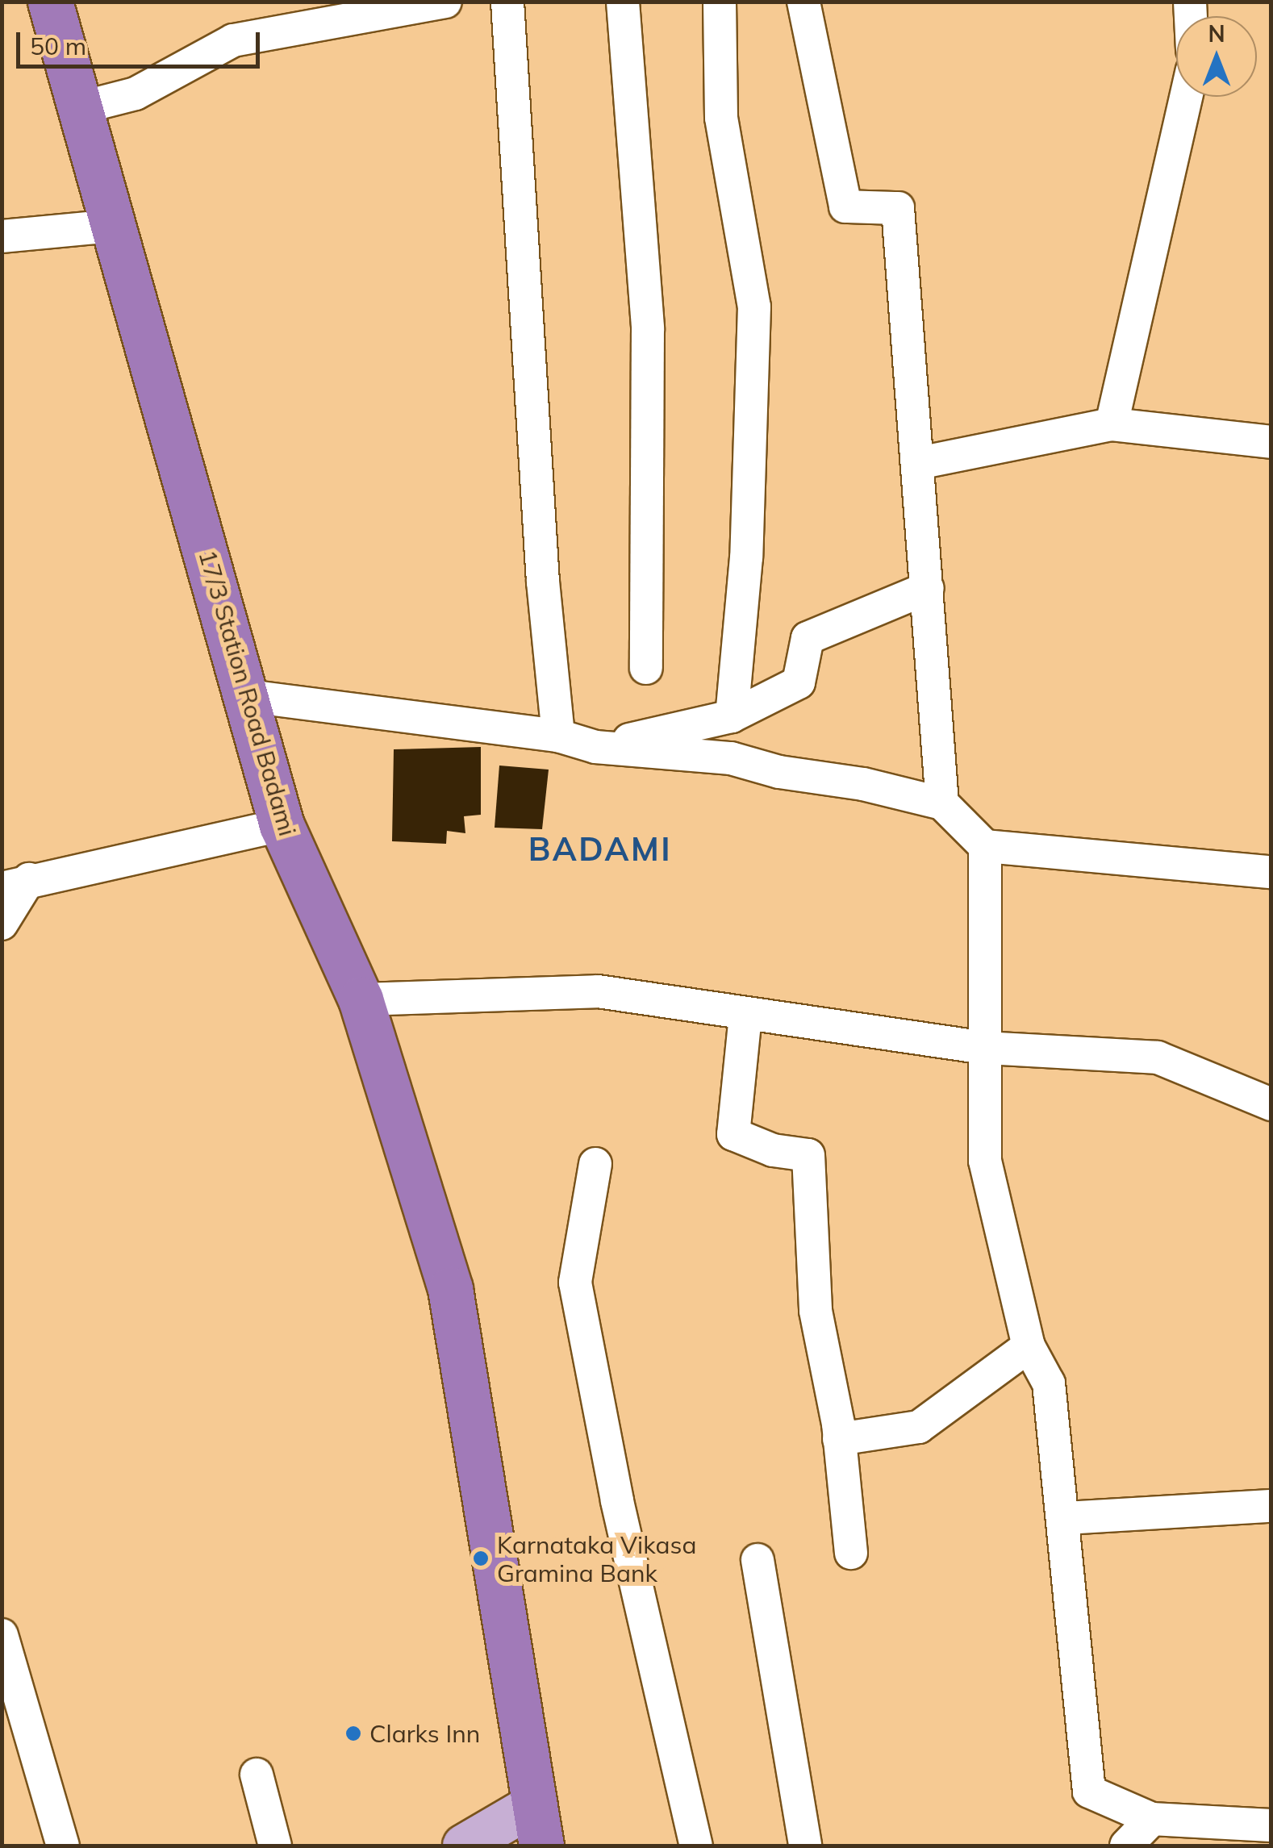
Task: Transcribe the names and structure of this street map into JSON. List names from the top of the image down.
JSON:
{
  "streets": {
    "highway": ["17/3 Station Road Badami"]
  },
  "districts": ["BADAMI"],
  "places": ["Karnataka Vikasa Gramina Bank", "Clarks Inn"],
  "scale_bar": "50 m",
  "north": "top"
}
